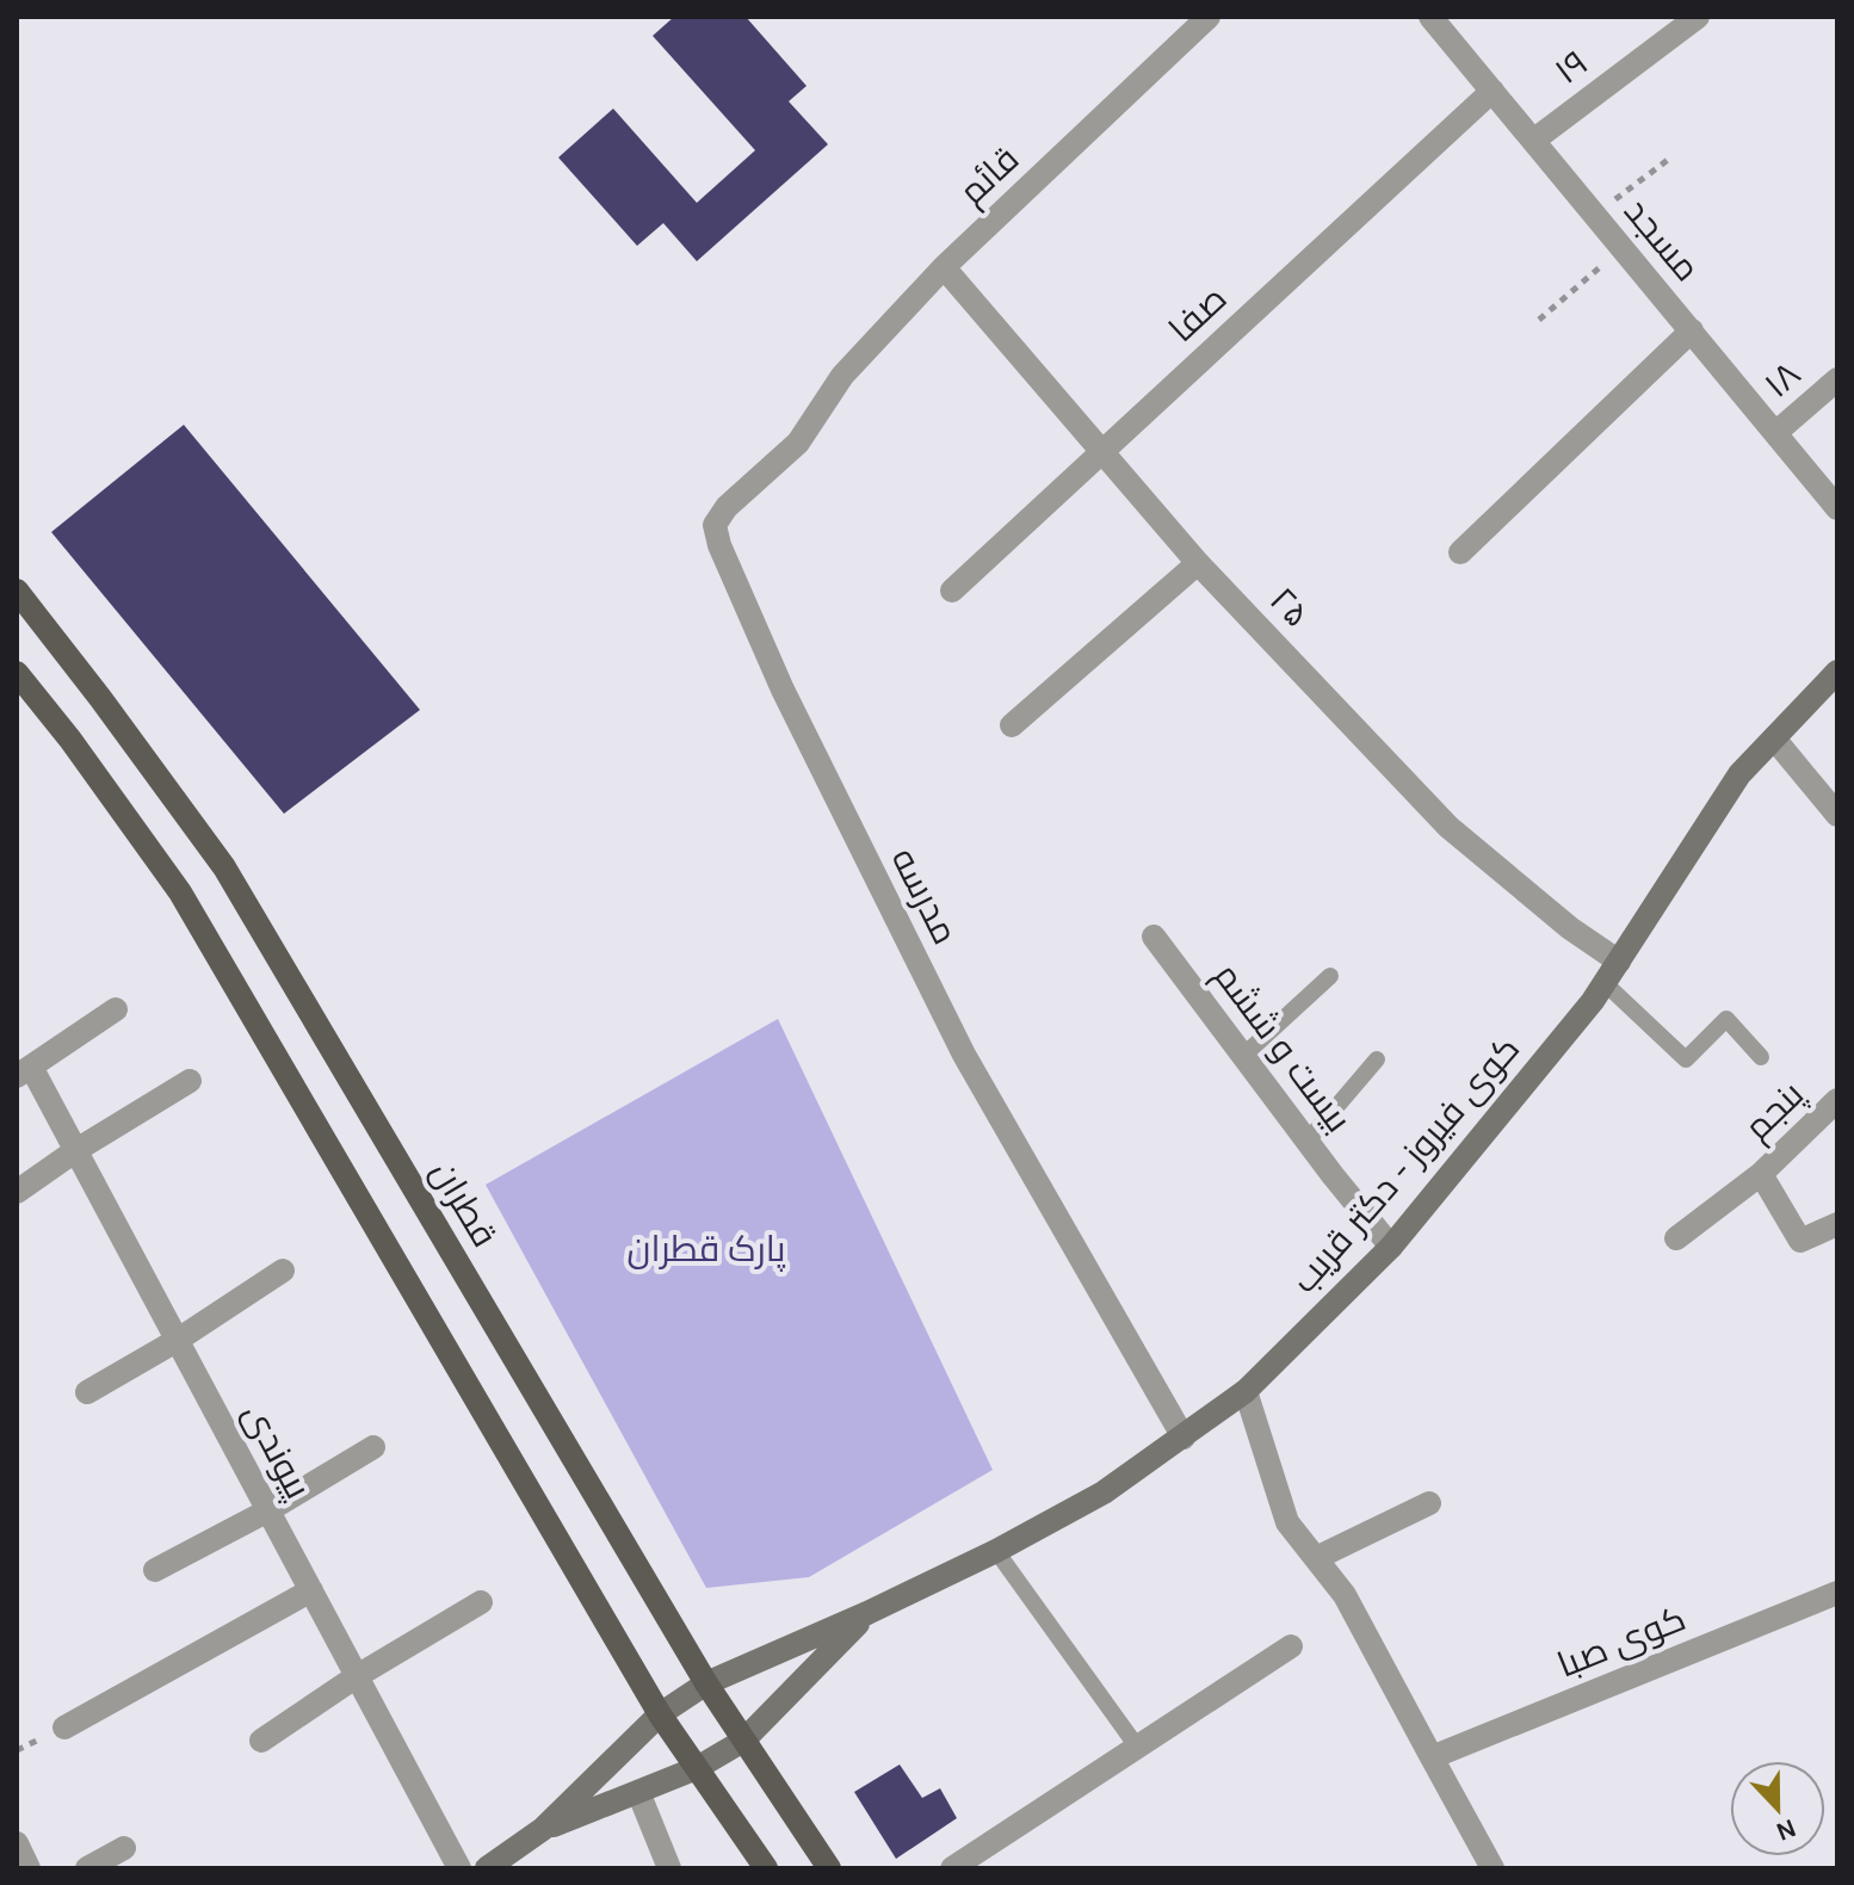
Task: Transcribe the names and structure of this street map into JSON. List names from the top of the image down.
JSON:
{
  "streets": {
    "main road": ["کوی فیروز - دکتر قریب", "قطران"],
    "street": [
      "۱۹",
      "قائم",
      "مسجد",
      "صفا",
      "۱۸",
      "۲۵",
      "مدرسه",
      "بیست و ششم",
      "پنجم",
      "پیوندی",
      "کوی صبا"
    ]
  },
  "crossings": [
    ["۱۹", "مسجد"],
    ["قائم", "۲۵"],
    ["قائم", "مدرسه"],
    ["مسجد", "صفا"],
    ["مسجد", "۱۸"],
    ["صفا", "۲۵"],
    ["۲۵", "کوی فیروز - دکتر قریب"],
    ["مدرسه", "کوی فیروز - دکتر قریب"],
    ["بیست و ششم", "کوی فیروز - دکتر قریب"],
    ["کوی فیروز - دکتر قریب", "قطران"]
  ],
  "parks": ["پارک قطران"],
  "north": "bottom"
}
